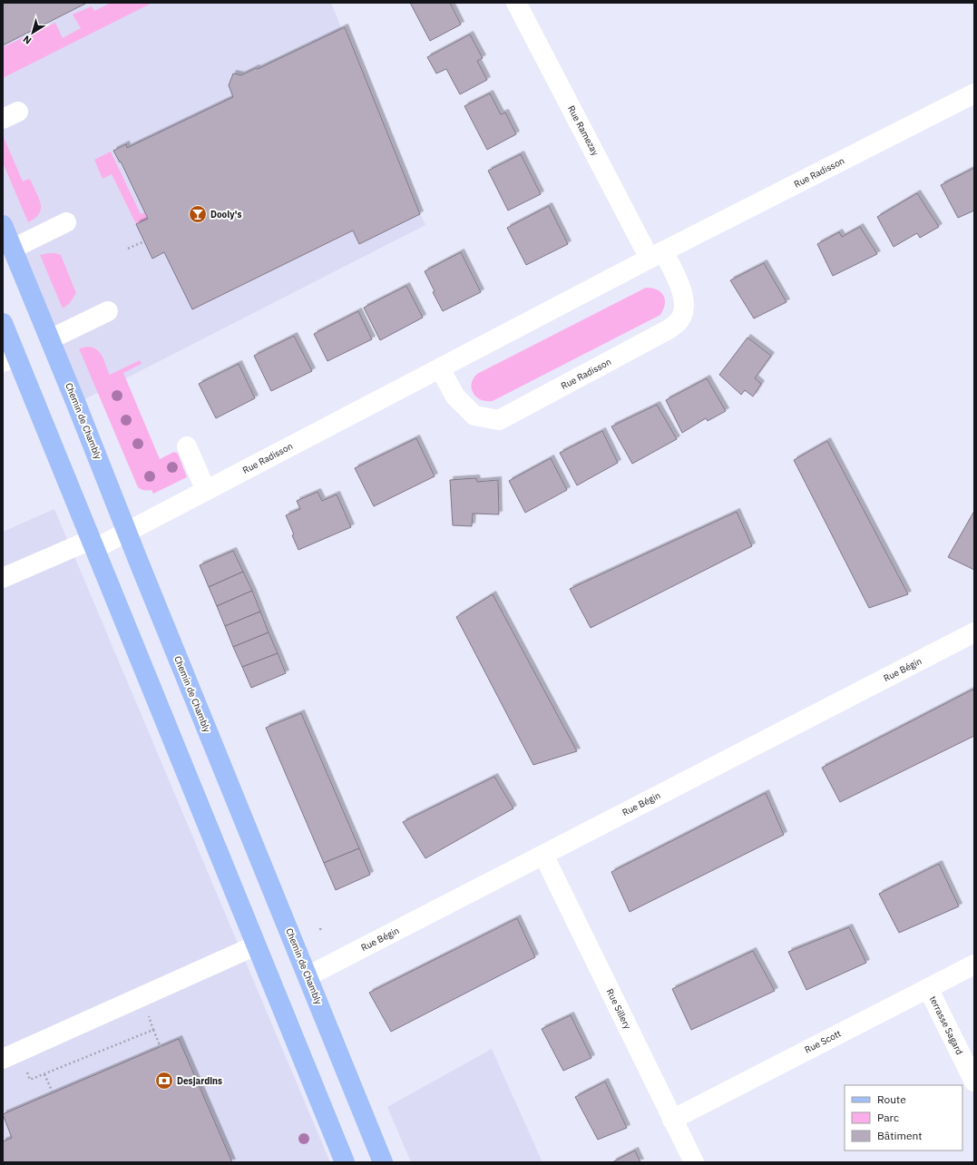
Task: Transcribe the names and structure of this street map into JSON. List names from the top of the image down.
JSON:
{
  "streets": {
    "main road": ["Chemin de Chambly"],
    "street": [
      "Rue Ramezay",
      "Rue Radisson",
      "Rue Bégin",
      "Rue Sillery",
      "terrasse Sagard",
      "Rue Scott"
    ]
  },
  "crossings": [
    ["Rue Ramezay", "Rue Radisson"],
    ["Rue Radisson", "Chemin de Chambly"],
    ["Chemin de Chambly", "Rue Bégin"],
    ["Rue Bégin", "Rue Sillery"],
    ["Rue Sillery", "Rue Scott"],
    ["terrasse Sagard", "Rue Scott"]
  ],
  "places": {
    "bar": ["Dooly's"],
    "bank": ["Desjardins"]
  },
  "legend": ["Route", "Parc", "Bâtiment"],
  "north": "bottom left"
}
